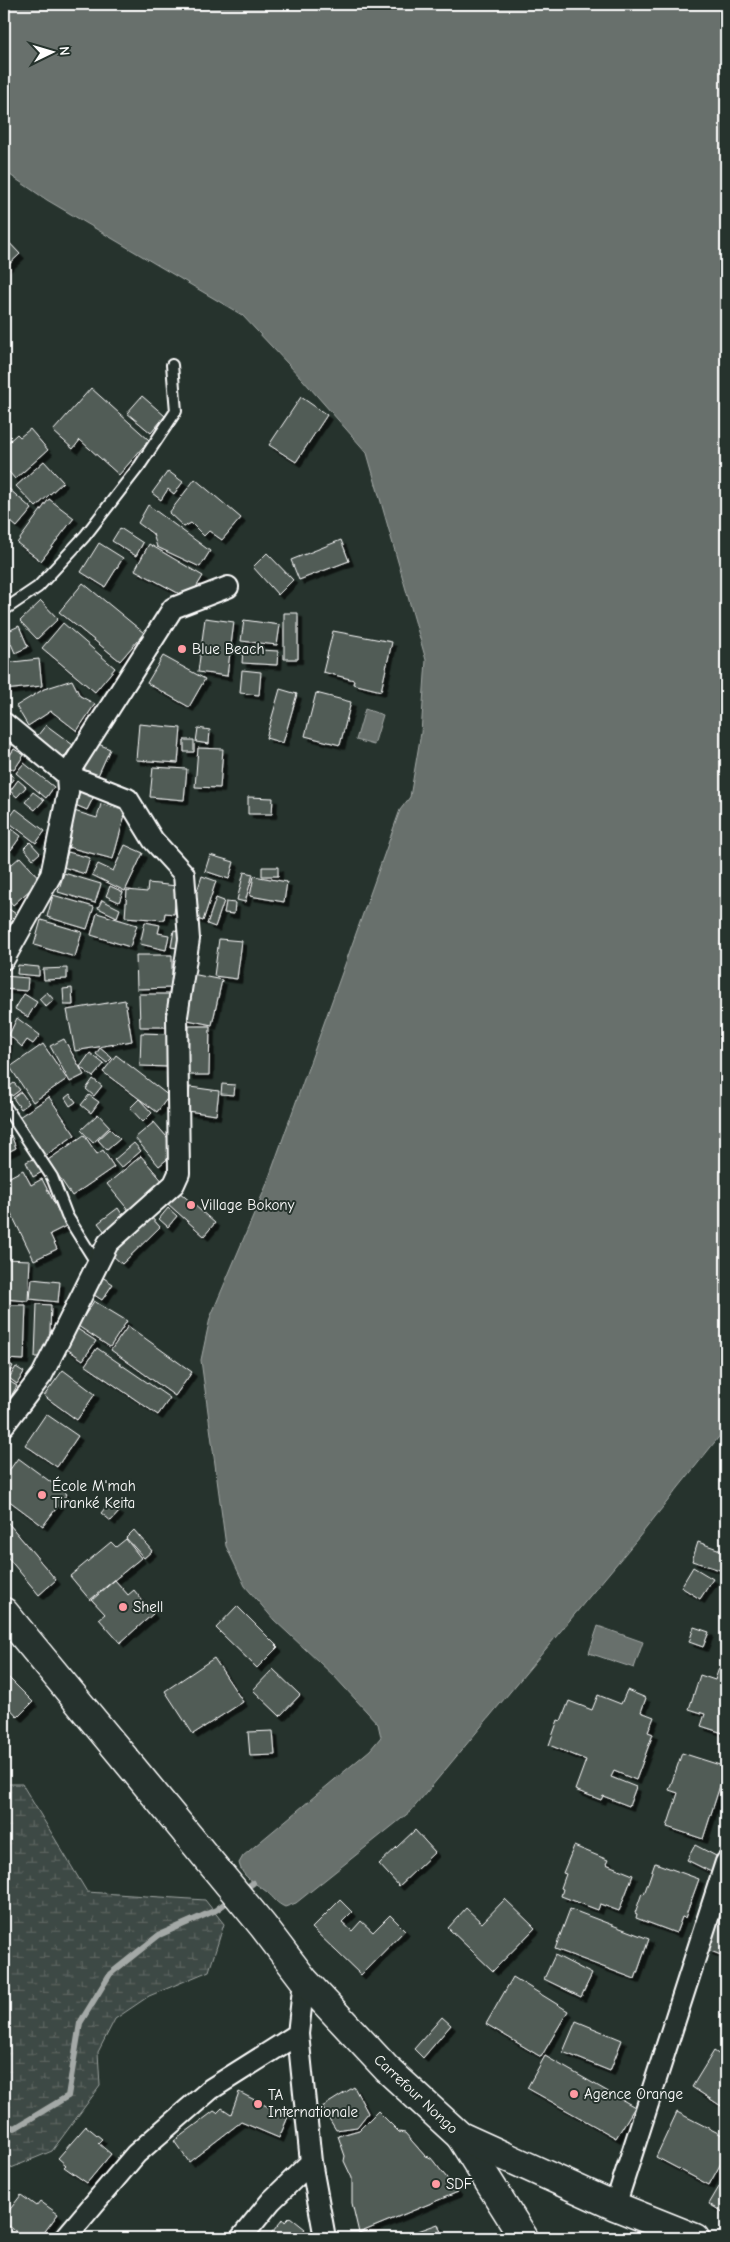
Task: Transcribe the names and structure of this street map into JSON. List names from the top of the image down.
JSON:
{
  "streets": {
    "main road": ["Carrefour Nongo"]
  },
  "places": [
    "Blue Beach",
    "Village Bokony",
    "École M'mah Tiranké Keita",
    "Shell",
    "Agence Orange",
    "TA Internationale",
    "SDF"
  ],
  "north": "right"
}
